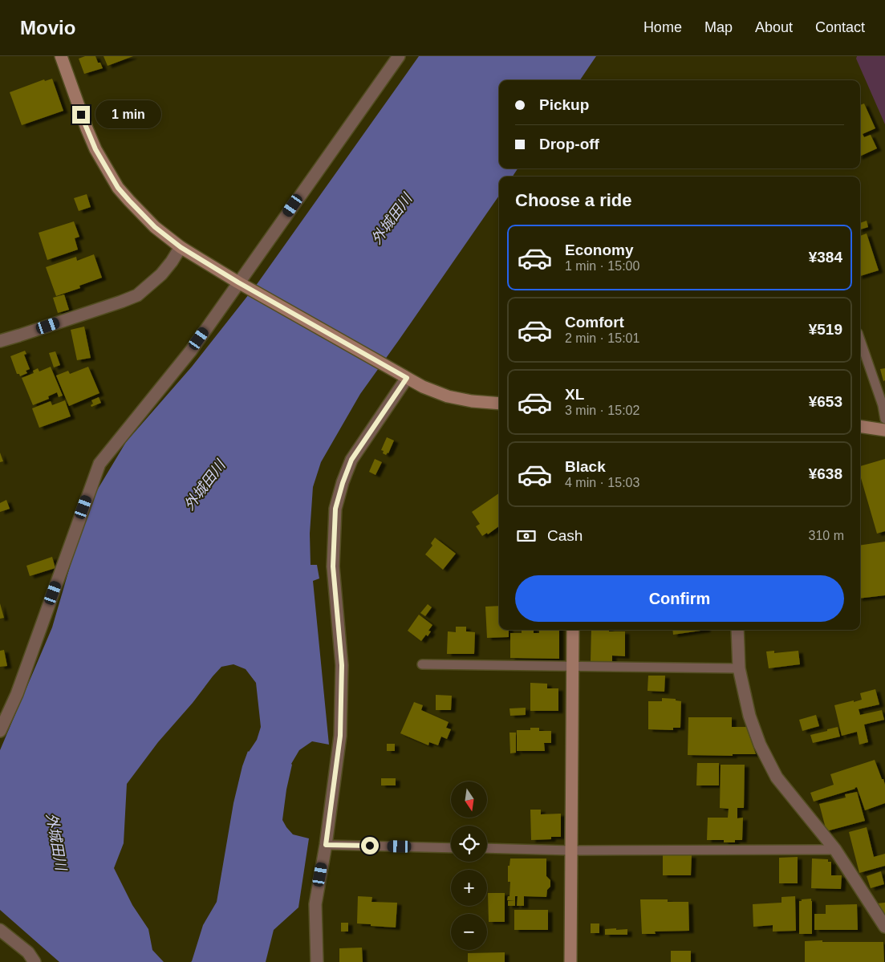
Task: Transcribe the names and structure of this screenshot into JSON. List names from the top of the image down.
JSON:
{
  "water": ["外城田川"],
  "north": "bottom",
  "page": {
    "header": "Movio",
    "nav": [
      "Home",
      "Map",
      "About",
      "Contact"
    ],
    "banner": ["Pickup", "Drop-off"],
    "bubble": "1 min",
    "heading": "Choose a ride",
    "list": [
      {
        "name": "Economy",
        "note": "1 min · 15:00",
        "value": "¥384"
      },
      {
        "name": "Comfort",
        "note": "2 min · 15:01",
        "value": "¥519"
      },
      {
        "name": "XL",
        "note": "3 min · 15:02",
        "value": "¥653"
      },
      {
        "name": "Black",
        "note": "4 min · 15:03",
        "value": "¥638"
      }
    ],
    "pay": ["Cash", "310 m"],
    "buttons": "Confirm",
    "map_buttons": ["+", "−"]
  }
}
